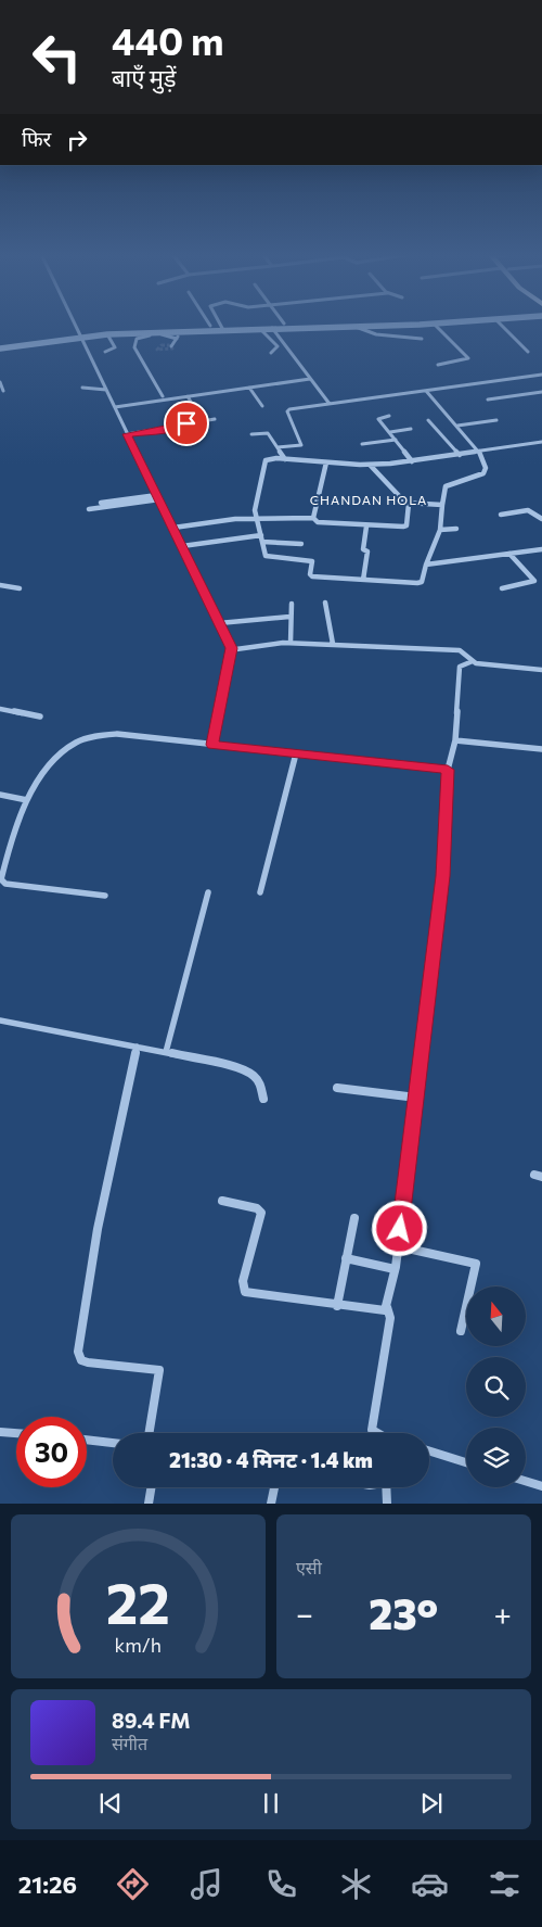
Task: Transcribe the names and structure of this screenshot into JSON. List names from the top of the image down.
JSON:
{
  "districts": ["CHANDAN HOLA"],
  "north": "top",
  "page": {
    "turn": ["440 m", "बाएँ मुड़ें"],
    "then": "फिर",
    "limit": "30",
    "trip": "21:30 · 4 मिनट · 1.4 km",
    "tile": "एसी",
    "heat": ["−", "23°", "+"],
    "song": ["89.4 FM", "संगीत"],
    "tabs": "21:26",
    "gauge": ["22", "km/h"]
  }
}
